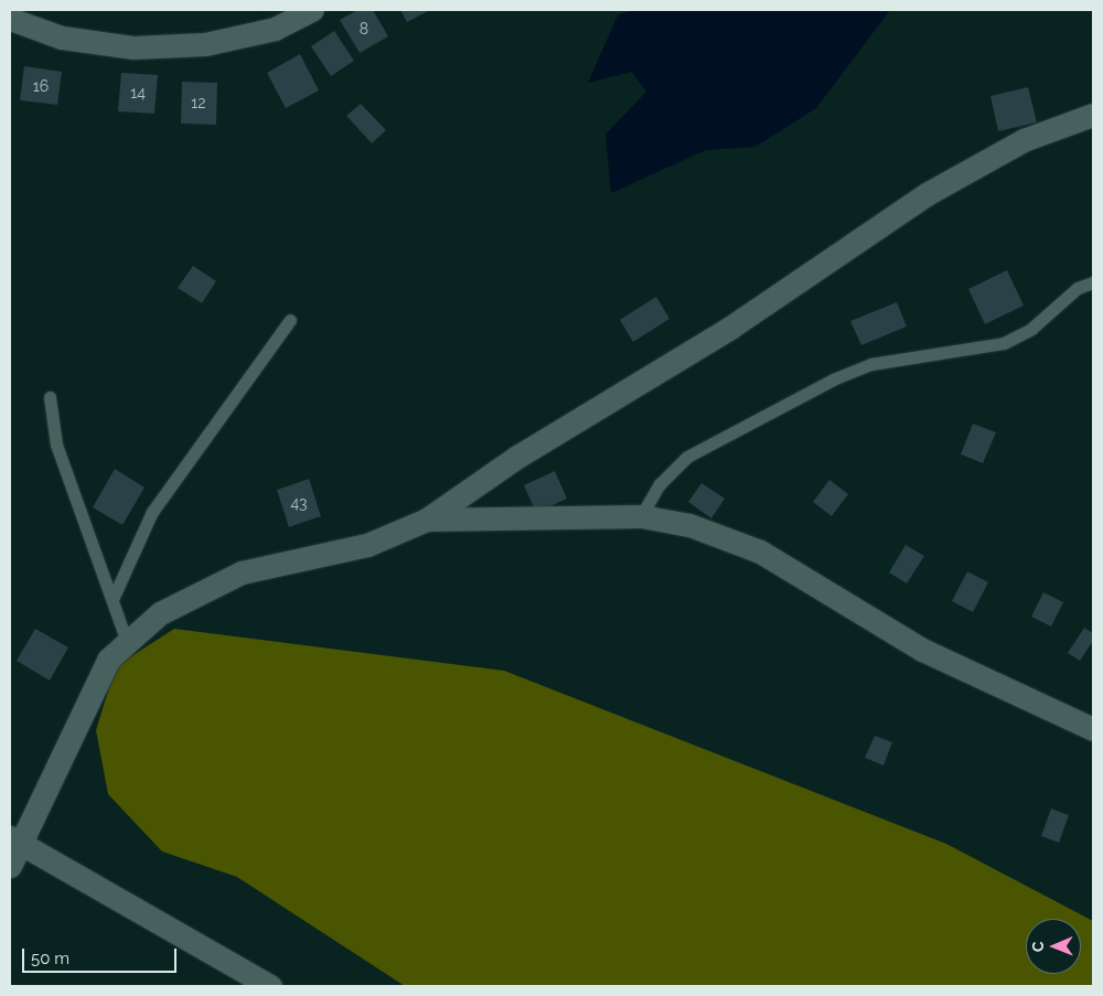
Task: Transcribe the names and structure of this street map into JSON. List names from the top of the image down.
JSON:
{
  "house_numbers": [
    "8",
    "16",
    "14",
    "12",
    "43"
  ],
  "scale_bar": "50 m",
  "north": "left"
}
